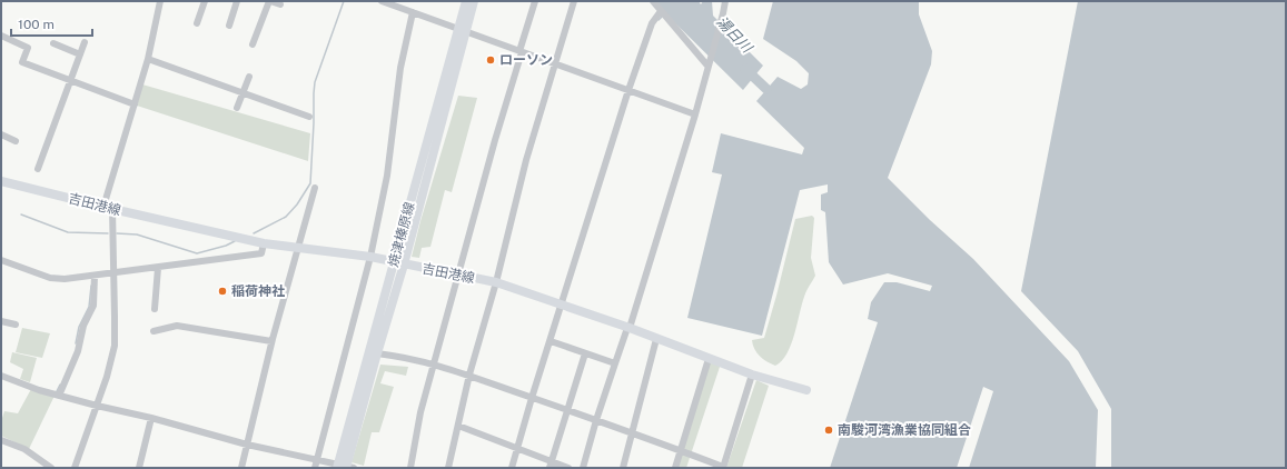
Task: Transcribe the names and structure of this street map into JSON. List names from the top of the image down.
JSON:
{
  "streets": {
    "main road": ["吉田港線", "焼津榛原線"]
  },
  "crossings": [
    ["吉田港線", "焼津榛原線"]
  ],
  "water": ["湯日川"],
  "places": ["ローソン", "稲荷神社", "南駿河湾漁業協同組合"],
  "scale_bar": "100 m"
}
